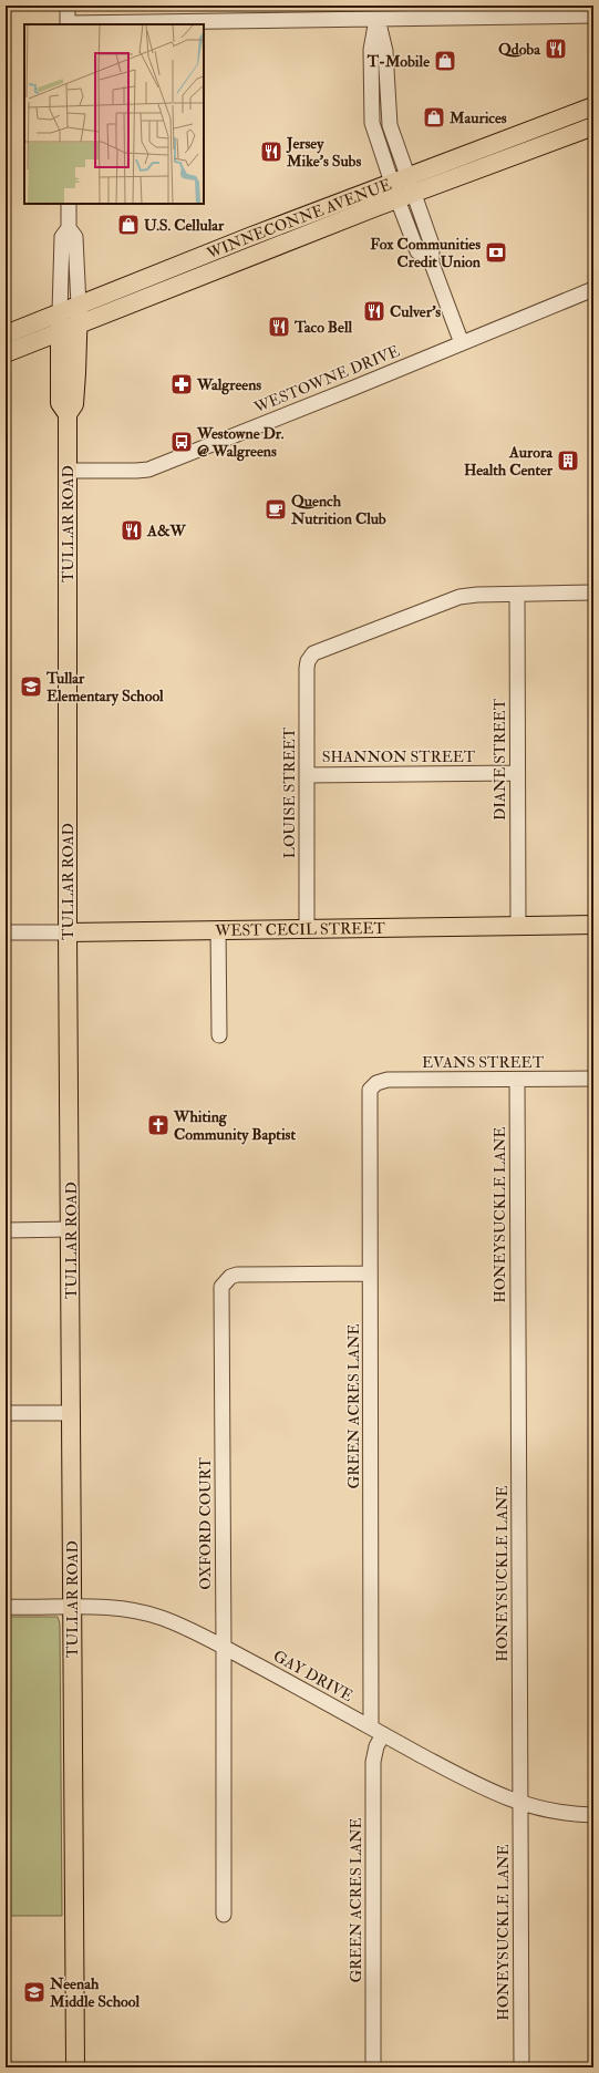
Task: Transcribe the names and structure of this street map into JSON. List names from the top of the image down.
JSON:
{
  "streets": {
    "main road": ["WINNECONNE AVENUE", "TULLAR ROAD", "WEST CECIL STREET"],
    "street": [
      "WESTOWNE DRIVE",
      "SHANNON STREET",
      "DIANE STREET",
      "LOUISE STREET",
      "EVANS STREET",
      "HONEYSUCKLE LANE",
      "GREEN ACRES LANE",
      "OXFORD COURT",
      "GAY DRIVE"
    ]
  },
  "crossings": [
    ["WINNECONNE AVENUE", "TULLAR ROAD"],
    ["WESTOWNE DRIVE", "TULLAR ROAD"],
    ["TULLAR ROAD", "WEST CECIL STREET"],
    ["TULLAR ROAD", "GAY DRIVE"],
    ["SHANNON STREET", "DIANE STREET"],
    ["SHANNON STREET", "LOUISE STREET"],
    ["DIANE STREET", "LOUISE STREET"],
    ["DIANE STREET", "WEST CECIL STREET"],
    ["LOUISE STREET", "WEST CECIL STREET"],
    ["EVANS STREET", "HONEYSUCKLE LANE"],
    ["EVANS STREET", "GREEN ACRES LANE"],
    ["HONEYSUCKLE LANE", "GAY DRIVE"],
    ["GREEN ACRES LANE", "OXFORD COURT"],
    ["GREEN ACRES LANE", "GAY DRIVE"],
    ["OXFORD COURT", "GAY DRIVE"]
  ],
  "places": {
    "restaurant": [
      "Qdoba",
      "Jersey Mike's Subs",
      "Culver's",
      "Taco Bell",
      "A&W"
    ],
    "shop": ["T-Mobile", "Maurices", "U.S. Cellular"],
    "bank": ["Fox Communities Credit Union"],
    "pharmacy": ["Walgreens"],
    "bus stop": ["Westowne Dr. @ Walgreens"],
    "building": ["Aurora Health Center"],
    "cafe": ["Quench Nutrition Club"],
    "school or university": ["Tullar Elementary School", "Neenah Middle School"],
    "church": ["Whiting Community Baptist"]
  }
}
